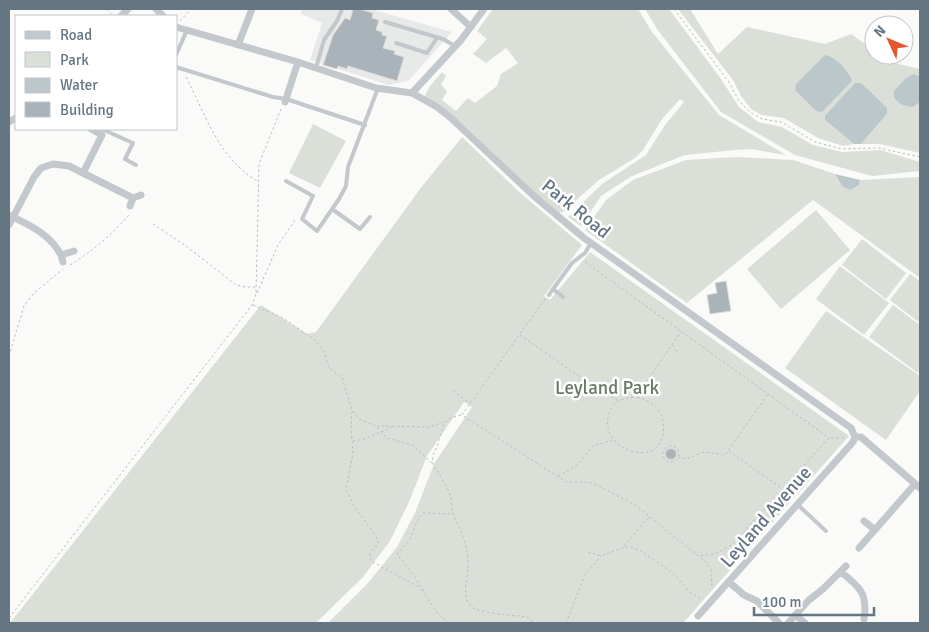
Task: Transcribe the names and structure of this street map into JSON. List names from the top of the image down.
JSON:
{
  "streets": {
    "street": ["Park Road", "Leyland Avenue"]
  },
  "crossings": [
    ["Park Road", "Leyland Avenue"]
  ],
  "parks": ["Leyland Park"],
  "legend": [
    "Road",
    "Park",
    "Water",
    "Building"
  ],
  "scale_bar": "100 m",
  "north": "top left"
}
